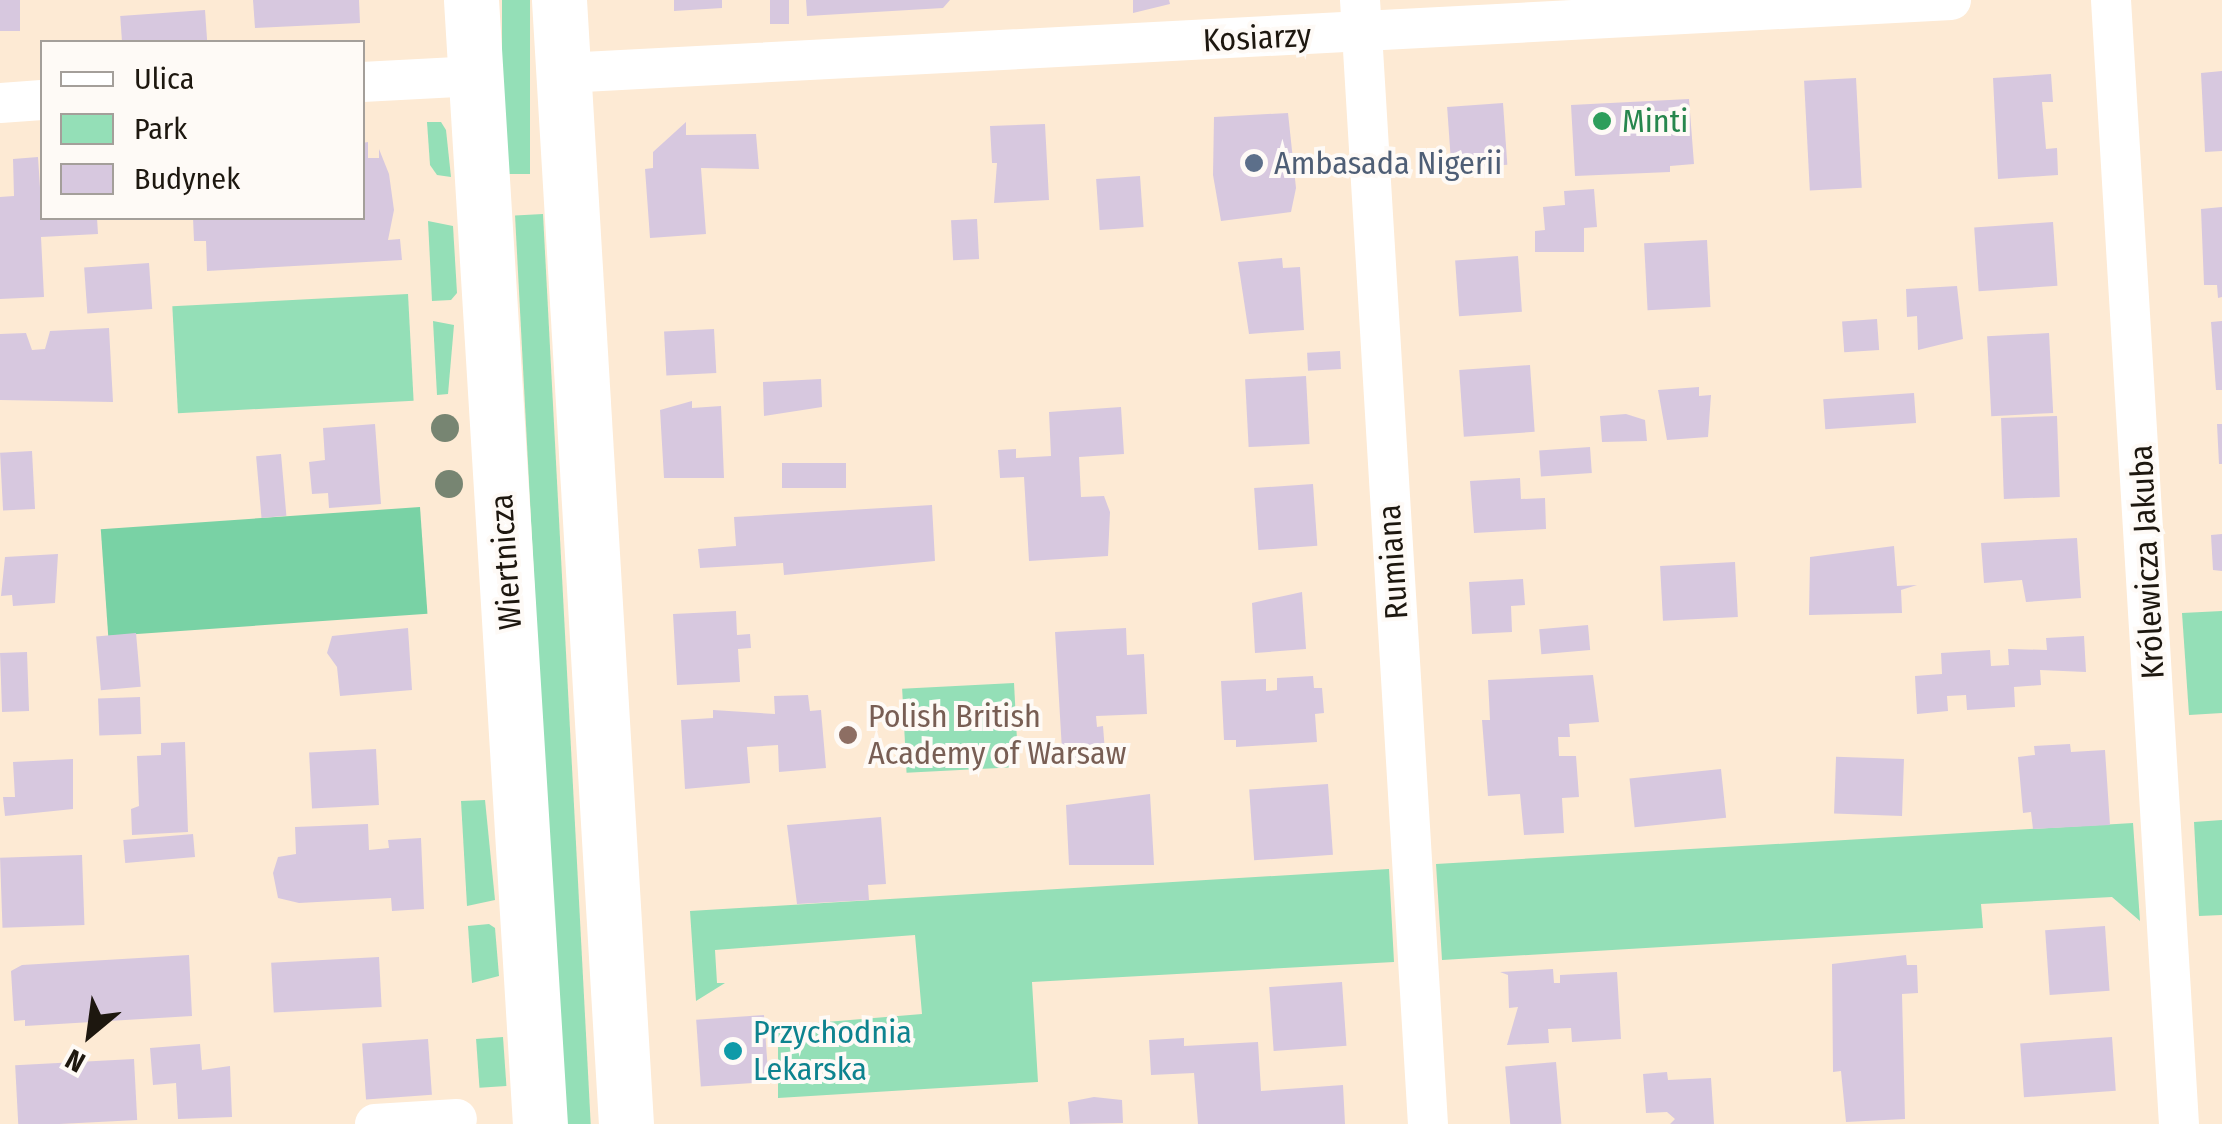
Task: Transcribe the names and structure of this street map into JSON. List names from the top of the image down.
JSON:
{
  "streets": {
    "main road": ["Wiertnicza"],
    "street": ["Kosiarzy", "Rumiana", "Królewicza Jakuba"]
  },
  "crossings": [
    ["Kosiarzy", "Rumiana"]
  ],
  "places": [
    "Minti",
    "Ambasada Nigerii",
    "Polish British Academy of Warsaw",
    "Przychodnia Lekarska"
  ],
  "legend": ["Ulica", "Park", "Budynek"],
  "north": "bottom left"
}
